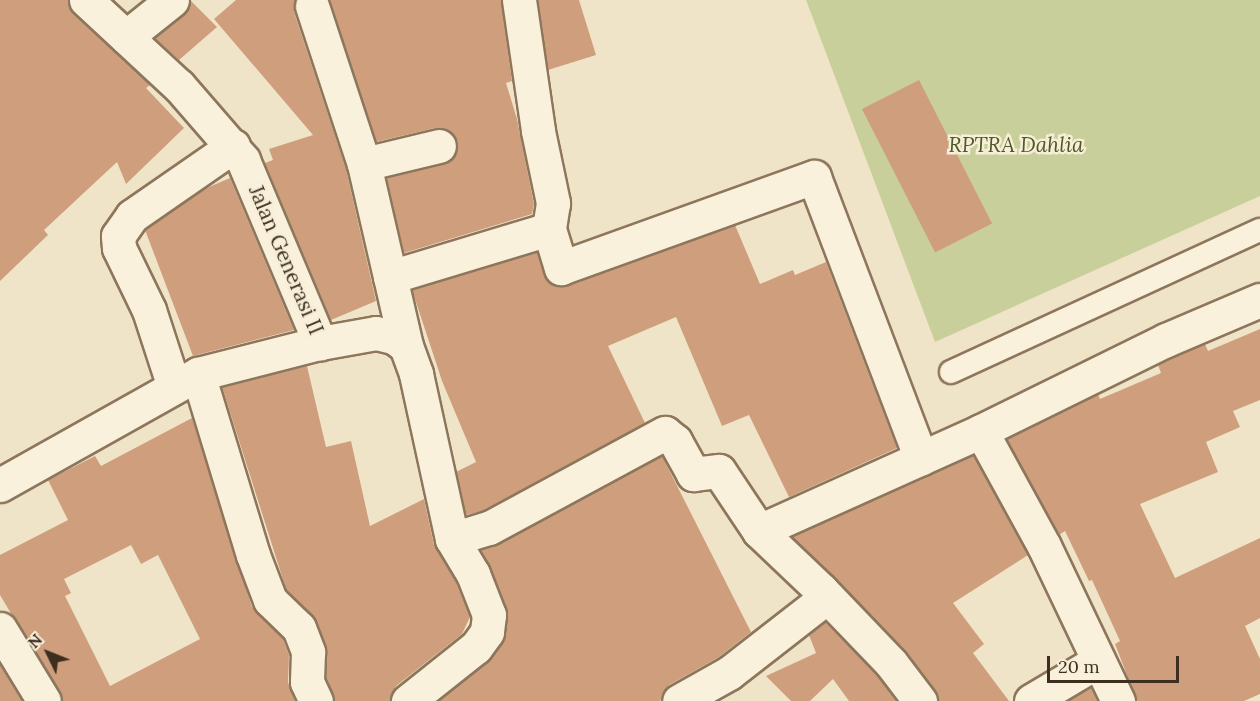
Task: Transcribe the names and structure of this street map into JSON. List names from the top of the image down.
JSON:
{
  "streets": {
    "street": ["Jalan Generasi II"]
  },
  "parks": ["RPTRA Dahlia"],
  "scale_bar": "20 m",
  "north": "top left"
}
